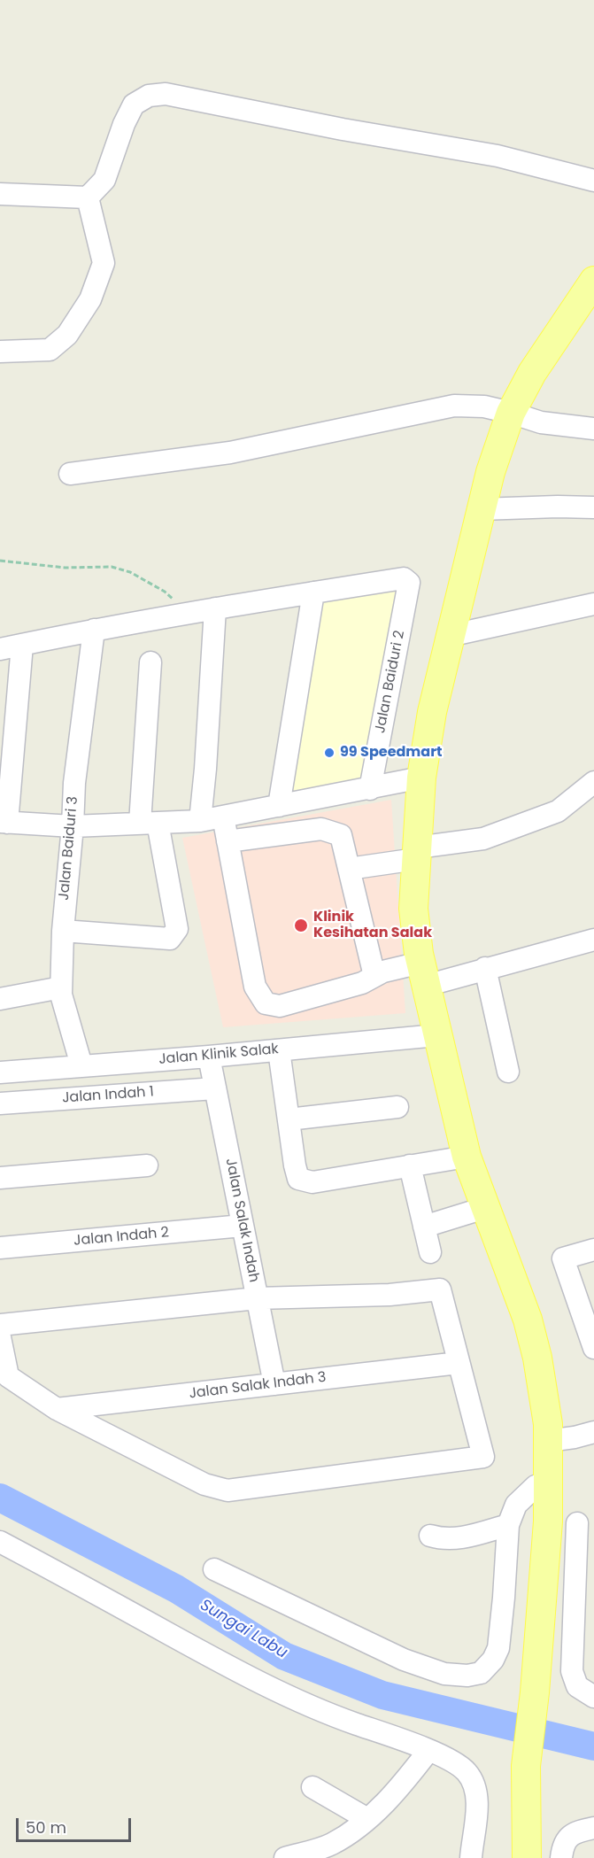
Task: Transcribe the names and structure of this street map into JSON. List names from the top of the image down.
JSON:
{
  "streets": {
    "street": [
      "Jalan Baiduri 2",
      "Jalan Baiduri 3",
      "Jalan Klinik Salak",
      "Jalan Indah 1",
      "Jalan Salak Indah",
      "Jalan Indah 2",
      "Jalan Salak Indah 3"
    ]
  },
  "crossings": [
    ["Jalan Baiduri 3", "Jalan Klinik Salak"],
    ["Jalan Klinik Salak", "Jalan Salak Indah"],
    ["Jalan Indah 1", "Jalan Salak Indah"],
    ["Jalan Salak Indah", "Jalan Indah 2"],
    ["Jalan Salak Indah", "Jalan Salak Indah 3"]
  ],
  "water": ["Sungai Labu"],
  "places": ["99 Speedmart", "Klinik Kesihatan Salak"],
  "scale_bar": "50 m"
}
